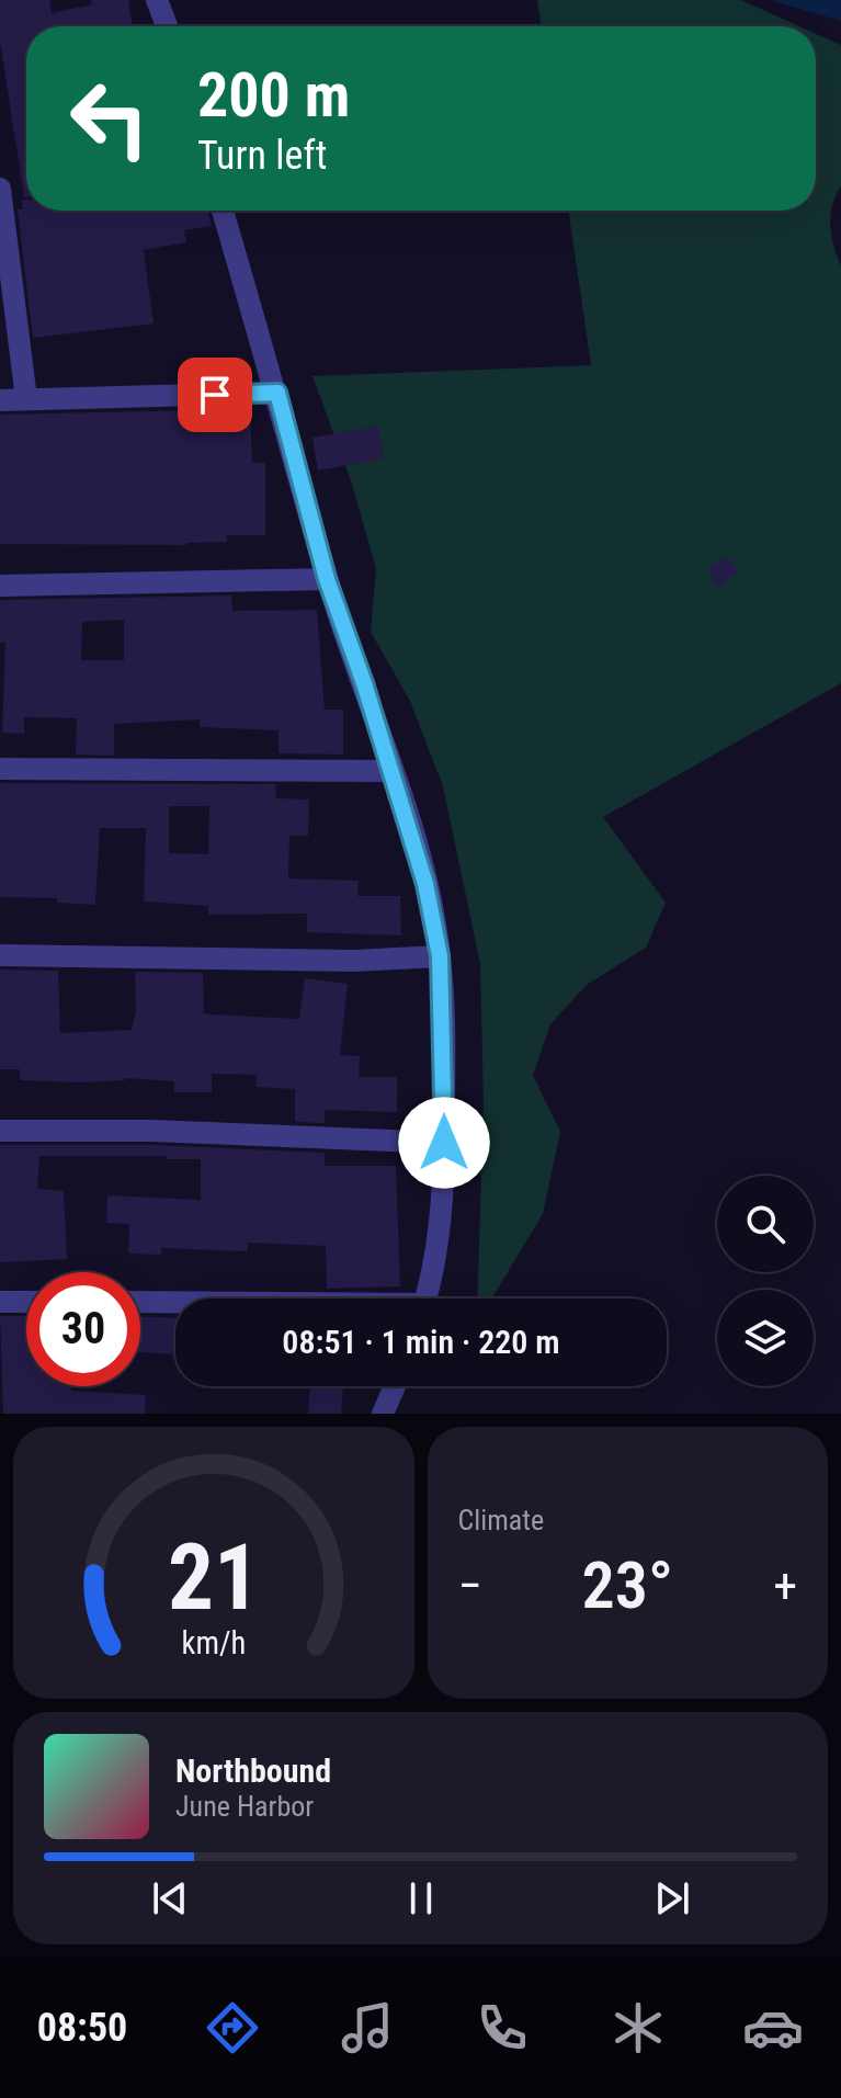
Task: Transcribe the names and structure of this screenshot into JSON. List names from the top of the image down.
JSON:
{
  "page": {
    "turn": ["200 m", "Turn left"],
    "limit": "30",
    "trip": "08:51 · 1 min · 220 m",
    "tile": "Climate",
    "heat": ["−", "23°", "+"],
    "song": ["Northbound", "June Harbor"],
    "tabs": "08:50",
    "gauge": ["21", "km/h"]
  }
}
